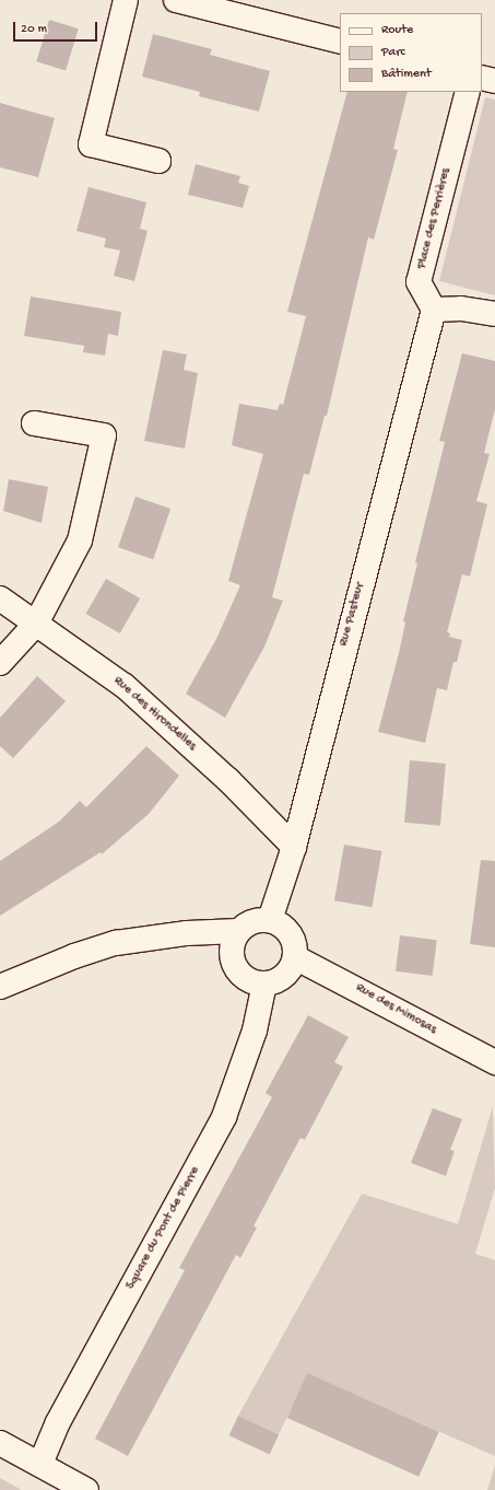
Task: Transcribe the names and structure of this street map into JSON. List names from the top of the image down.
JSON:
{
  "streets": {
    "street": [
      "Place des Perrières",
      "Rue Pasteur",
      "Rue des Hirondelles",
      "Rue des Mimosas",
      "Square du Pont de Pierre"
    ]
  },
  "crossings": [
    ["Place des Perrières", "Rue Pasteur"],
    ["Rue Pasteur", "Rue des Hirondelles"],
    ["Rue Pasteur", "Rue des Mimosas"],
    ["Rue Pasteur", "Square du Pont de Pierre"],
    ["Rue des Mimosas", "Square du Pont de Pierre"]
  ],
  "legend": ["Route", "Parc", "Bâtiment"],
  "scale_bar": "20 m"
}
